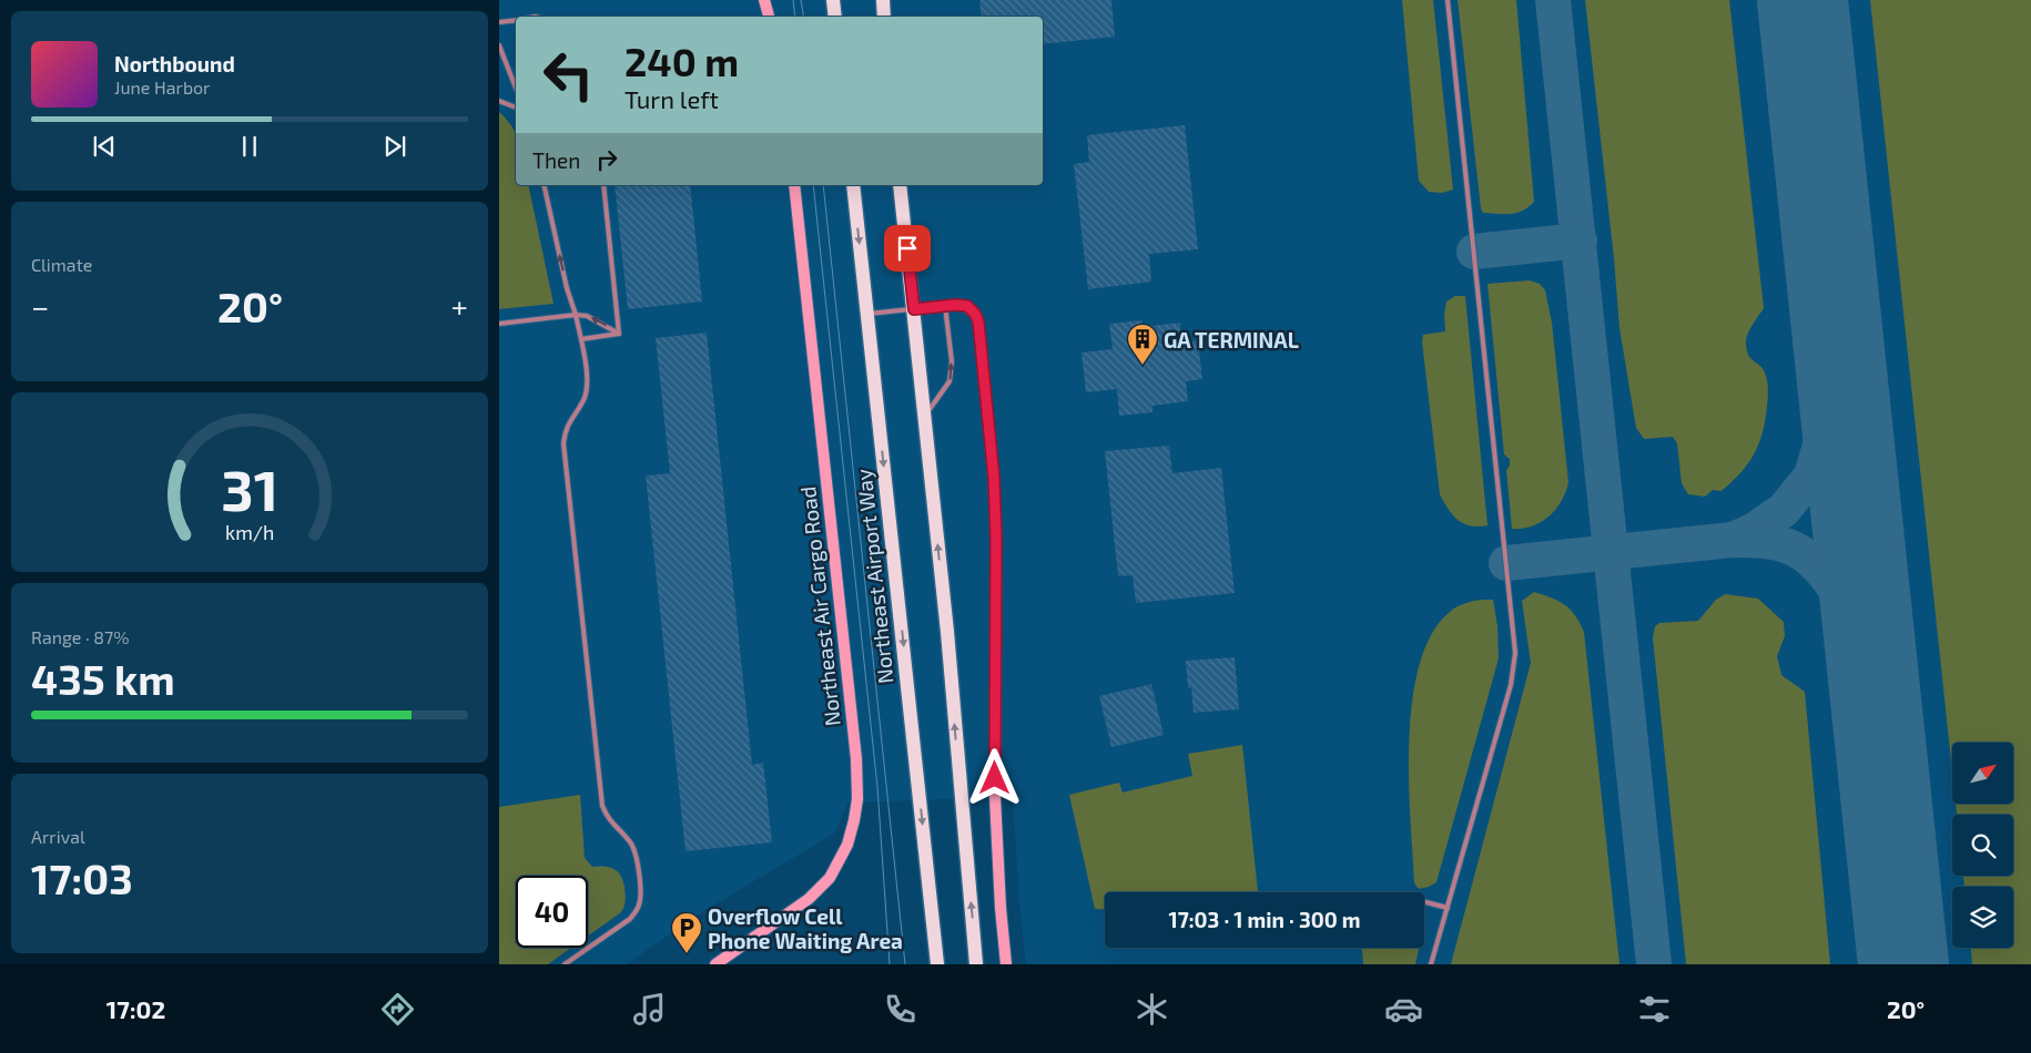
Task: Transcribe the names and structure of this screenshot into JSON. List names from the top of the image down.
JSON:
{
  "streets": {
    "main road": ["Northeast Airport Way"],
    "street": ["Northeast Air Cargo Road"]
  },
  "places": {
    "building": ["GA TERMINAL"],
    "parking": ["Overflow Cell Phone Waiting Area"]
  },
  "north": "top right",
  "page": {
    "turn": ["240 m", "Turn left"],
    "song": ["Northbound", "June Harbor"],
    "then": "Then",
    "tile": [
      "Climate",
      ["Range · 87%", "435 km"],
      ["Arrival", "17:03"]
    ],
    "heat": ["−", "20°", "+"],
    "limit": "40",
    "trip": "17:03 · 1 min · 300 m",
    "tabs": ["17:02", "20°"],
    "gauge": ["31", "km/h"]
  }
}
